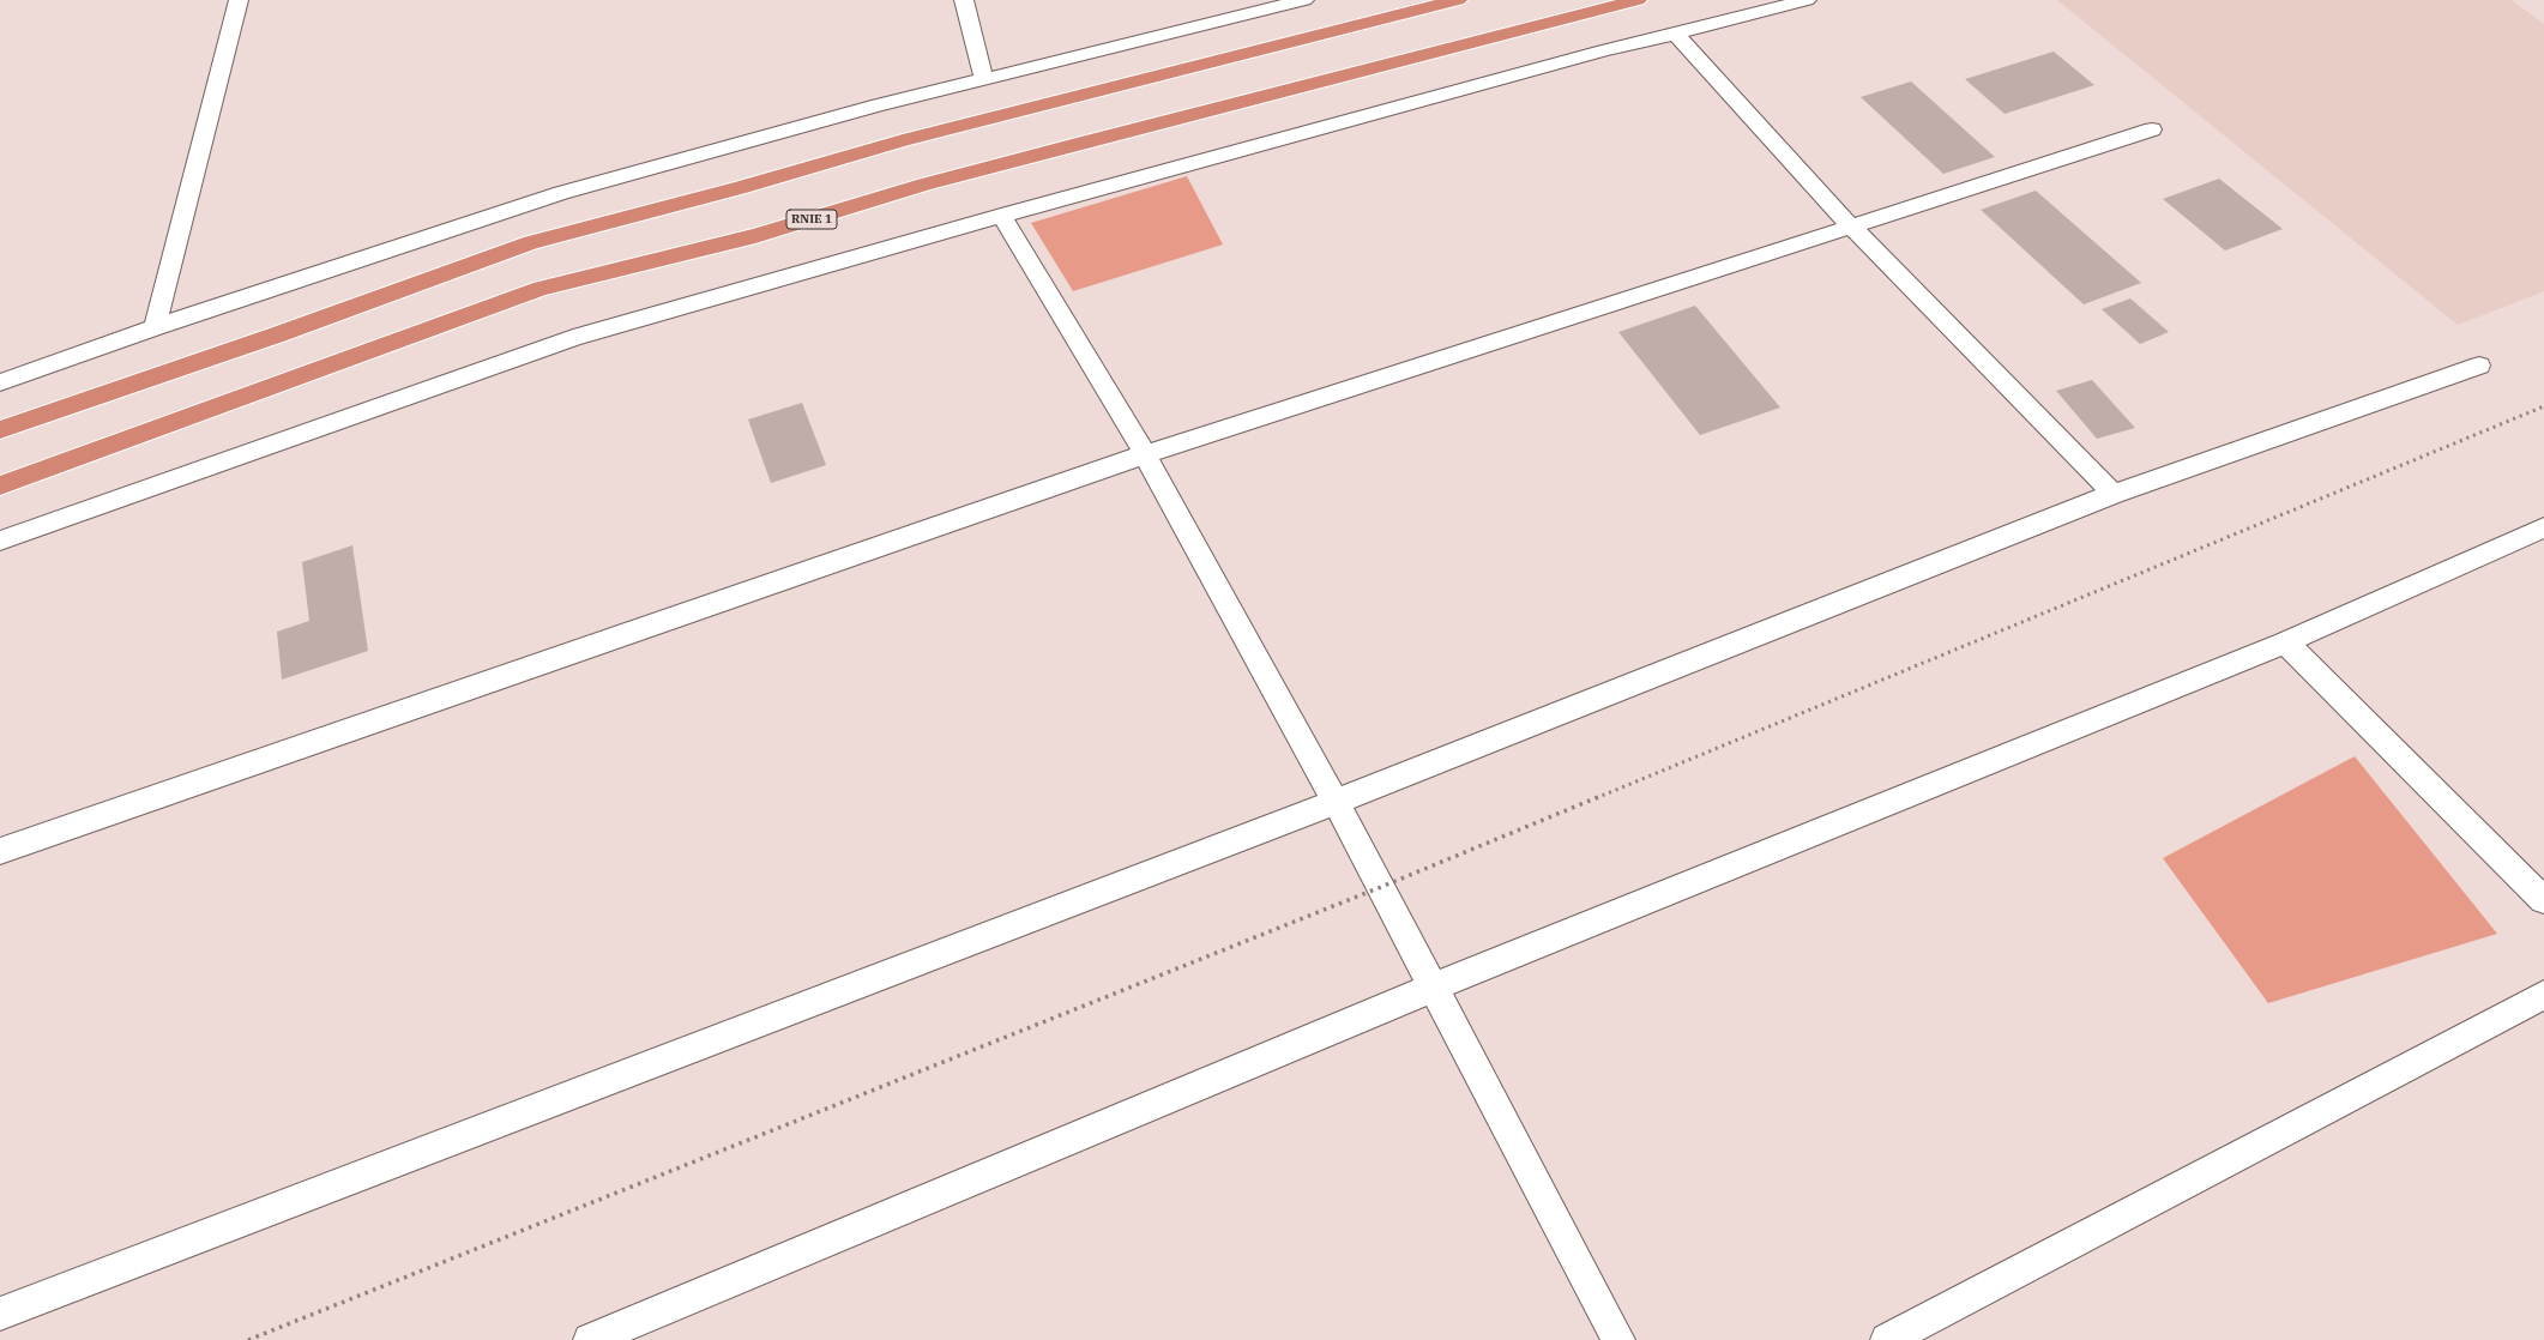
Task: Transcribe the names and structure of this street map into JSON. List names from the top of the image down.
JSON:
{
  "streets": {
    "highway": ["RNIE 1"]
  }
}
